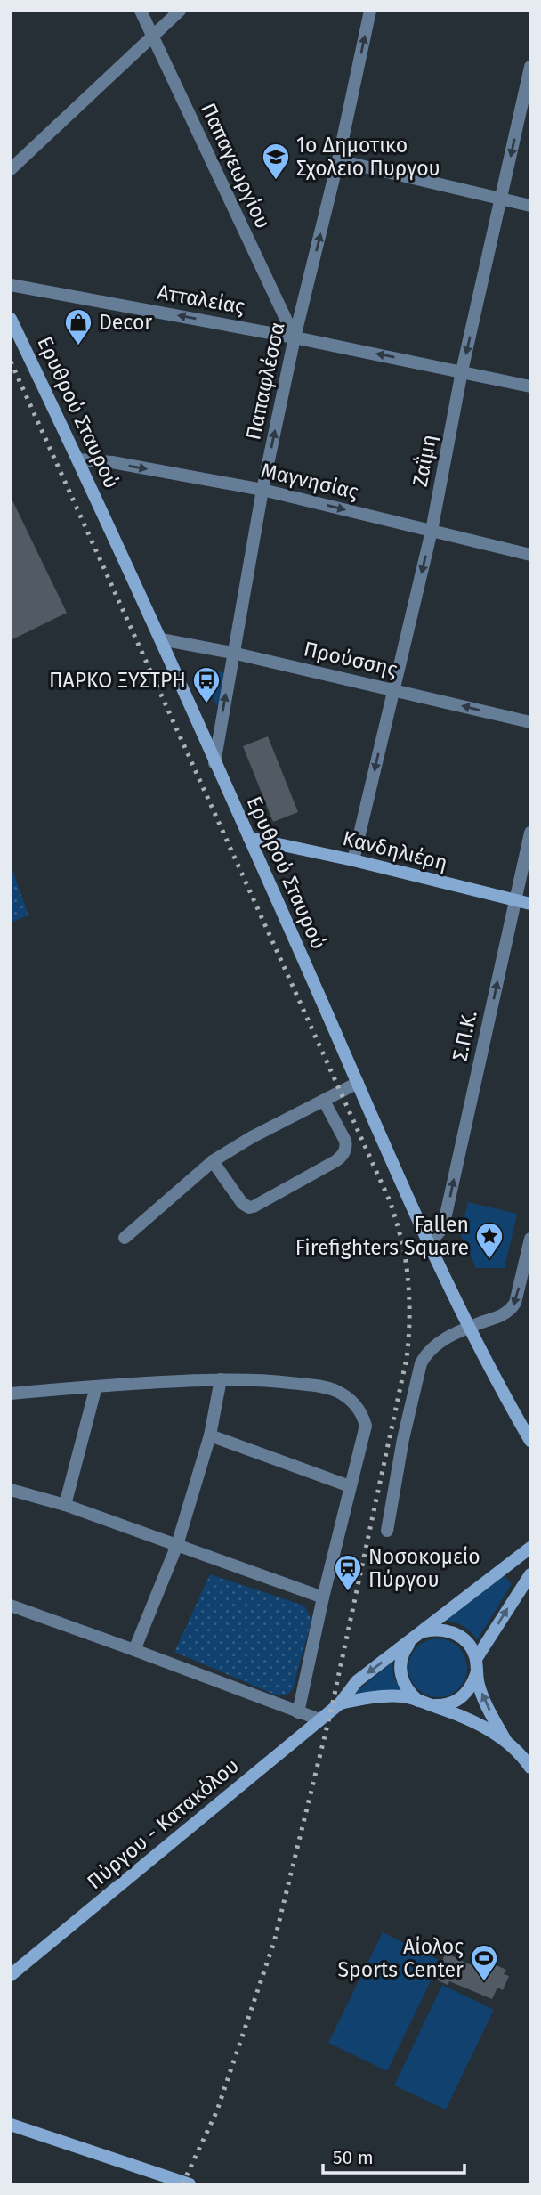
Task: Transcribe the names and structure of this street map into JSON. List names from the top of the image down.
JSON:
{
  "streets": {
    "main road": ["Ερυθρού Σταυρού", "Κανδηλιέρη", "Πύργου - Κατακόλου"],
    "street": [
      "Παπαγεωργίου",
      "Ατταλείας",
      "Παπαφλέσσα",
      "Ζαΐμη",
      "Μαγνησίας",
      "Προύσσης",
      "Σ.Π.Κ."
    ]
  },
  "crossings": [
    ["Παπαγεωργίου", "Ατταλείας"],
    ["Παπαγεωργίου", "Παπαφλέσσα"],
    ["Ατταλείας", "Παπαφλέσσα"],
    ["Ατταλείας", "Ζαΐμη"],
    ["Παπαφλέσσα", "Ερυθρού Σταυρού"],
    ["Παπαφλέσσα", "Μαγνησίας"],
    ["Παπαφλέσσα", "Προύσσης"],
    ["Ερυθρού Σταυρού", "Μαγνησίας"],
    ["Ερυθρού Σταυρού", "Προύσσης"],
    ["Ερυθρού Σταυρού", "Κανδηλιέρη"],
    ["Ερυθρού Σταυρού", "Σ.Π.Κ."],
    ["Ζαΐμη", "Μαγνησίας"],
    ["Ζαΐμη", "Προύσσης"],
    ["Ζαΐμη", "Κανδηλιέρη"],
    ["Κανδηλιέρη", "Σ.Π.Κ."]
  ],
  "one_way": [
    "Ατταλείας",
    "Παπαφλέσσα",
    "Ζαΐμη",
    "Μαγνησίας",
    "Προύσσης",
    "Σ.Π.Κ."
  ],
  "places": {
    "school or university": ["1ο Δημοτικο Σχολειο Πυργου"],
    "shop": ["Decor"],
    "bus stop": ["ΠΑΡΚΟ ΞΥΣΤΡΗ"],
    "place": ["Fallen Firefighters Square"],
    "station": ["Νοσοκομείο Πύργου"],
    "sports": ["Αίολος Sports Center"]
  },
  "scale_bar": "50 m"
}
